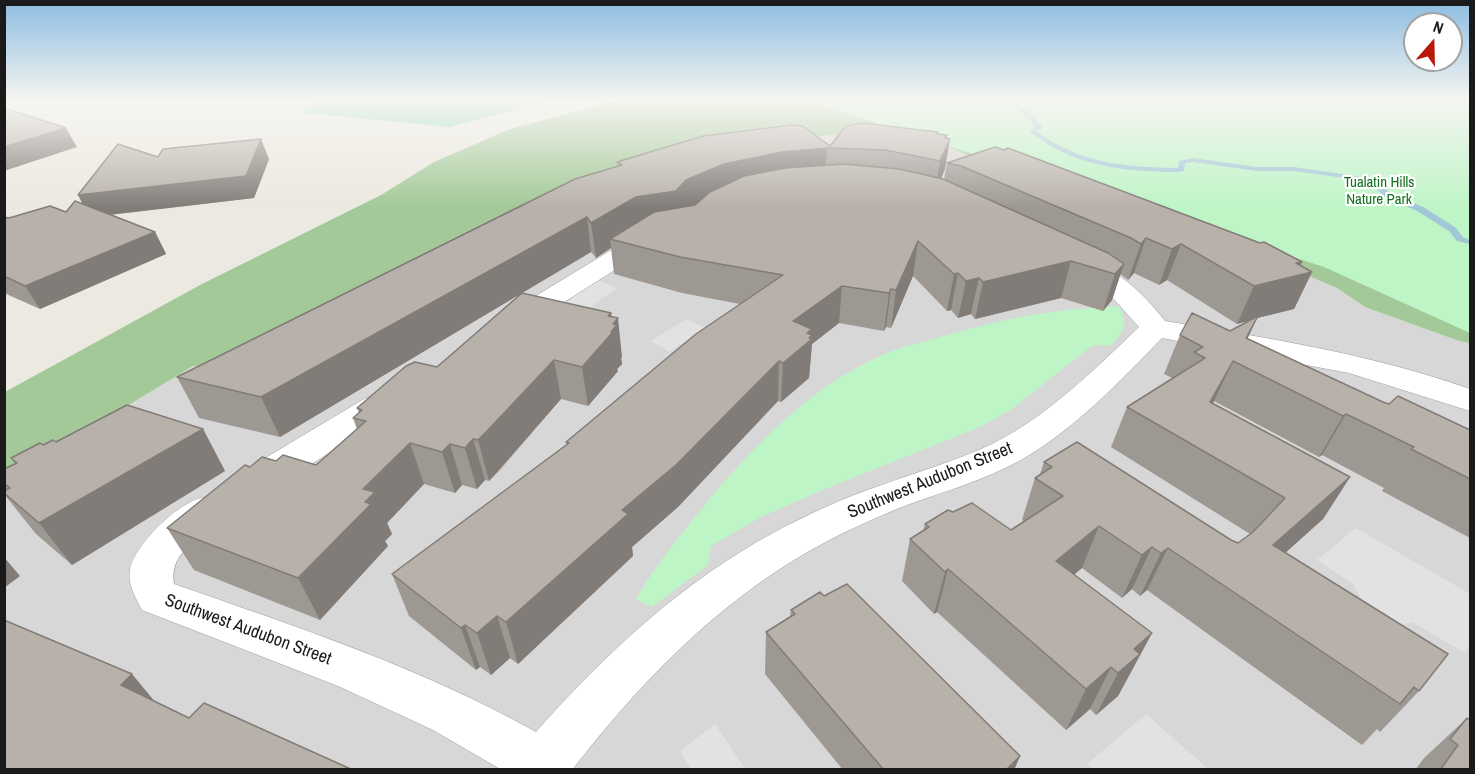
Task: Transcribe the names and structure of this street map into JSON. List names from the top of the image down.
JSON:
{
  "streets": {
    "street": ["Southwest Audubon Street"]
  },
  "parks": ["Tualatin Hills Nature Park"],
  "north": "top"
}
